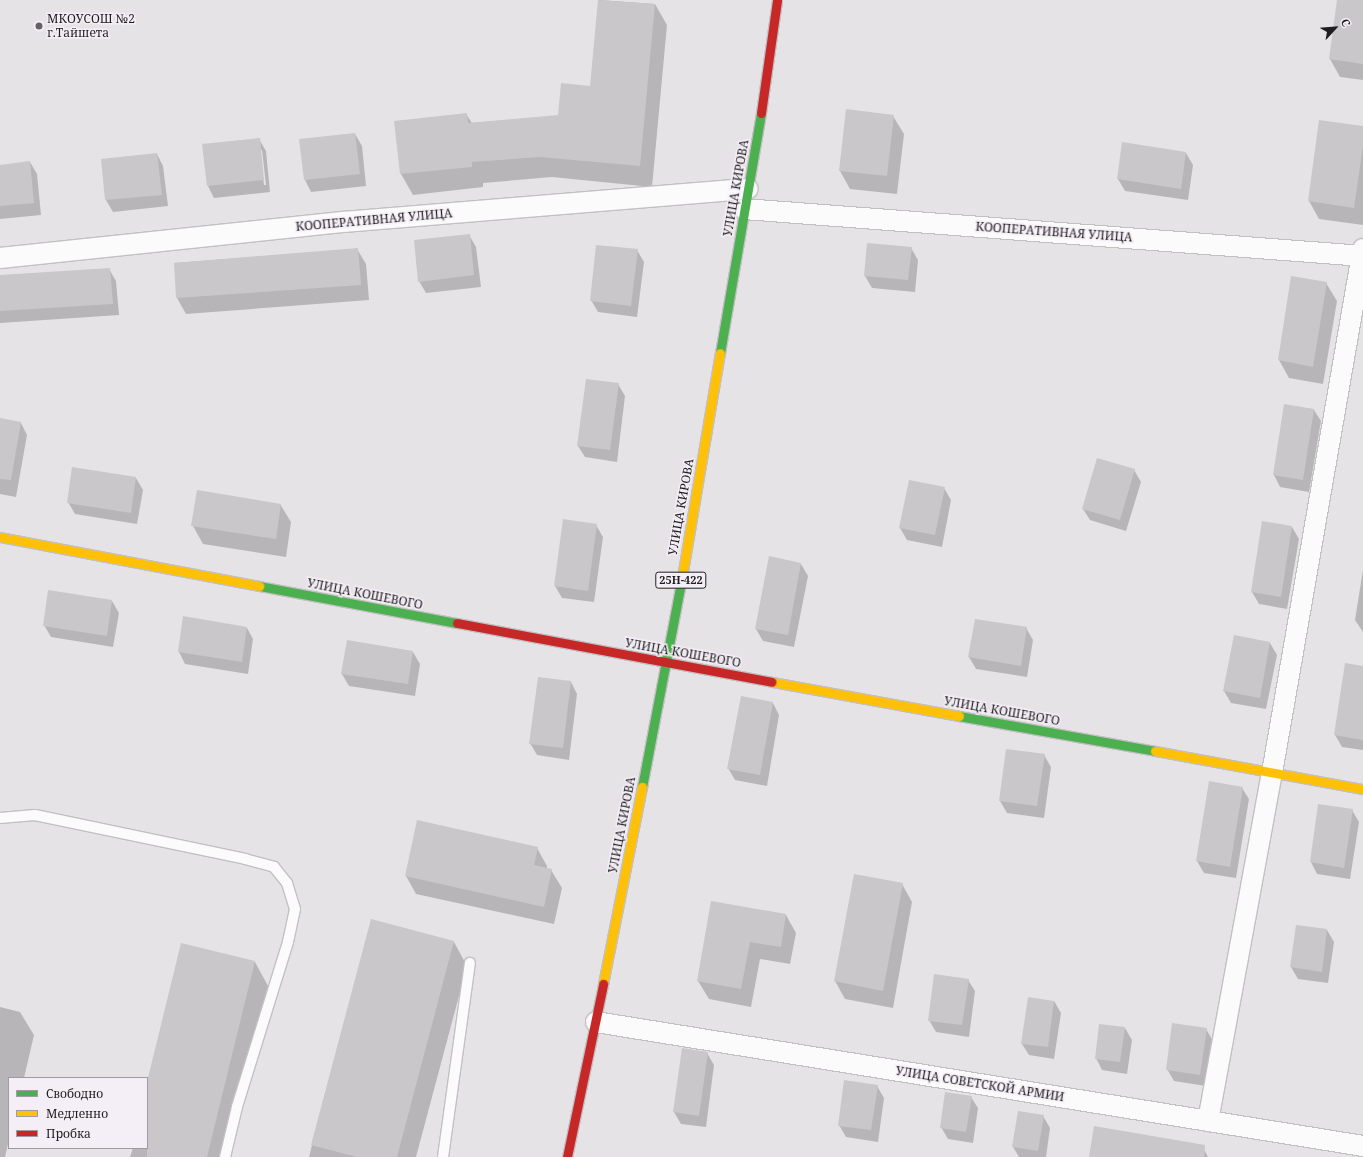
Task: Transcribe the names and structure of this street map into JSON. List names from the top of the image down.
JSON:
{
  "streets": {
    "street": [
      "УЛИЦА КИРОВА",
      "КООПЕРАТИВНАЯ УЛИЦА",
      "25Н-422",
      "УЛИЦА КОШЕВОГО",
      "УЛИЦА СОВЕТСКОЙ АРМИИ"
    ]
  },
  "crossings": [
    ["УЛИЦА КИРОВА", "КООПЕРАТИВНАЯ УЛИЦА"],
    ["УЛИЦА КИРОВА", "УЛИЦА КОШЕВОГО"],
    ["УЛИЦА КИРОВА", "УЛИЦА СОВЕТСКОЙ АРМИИ"]
  ],
  "places": ["МКОУСОШ №2 г.Тайшета"],
  "legend": ["Свободно", "Медленно", "Пробка"],
  "north": "top right"
}
